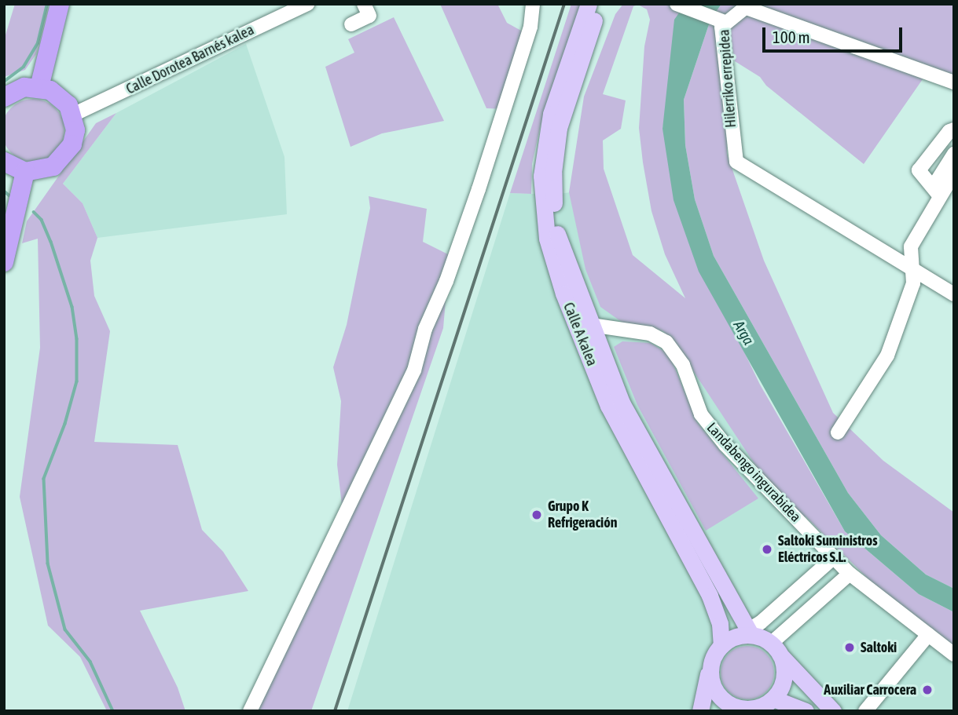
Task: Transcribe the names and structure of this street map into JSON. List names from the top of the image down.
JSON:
{
  "streets": {
    "main road": ["Calle A kalea"],
    "street": ["Calle Dorotea Barnés kalea", "Hilerriko errepidea", "Landabengo ingurabidea"]
  },
  "crossings": [
    ["Calle A kalea", "Landabengo ingurabidea"]
  ],
  "water": ["Arga"],
  "places": [
    "Grupo K Refrigeración",
    "Saltoki Suministros Eléctricos S.L.",
    "Saltoki",
    "Auxiliar Carrocera"
  ],
  "scale_bar": "100 m"
}
